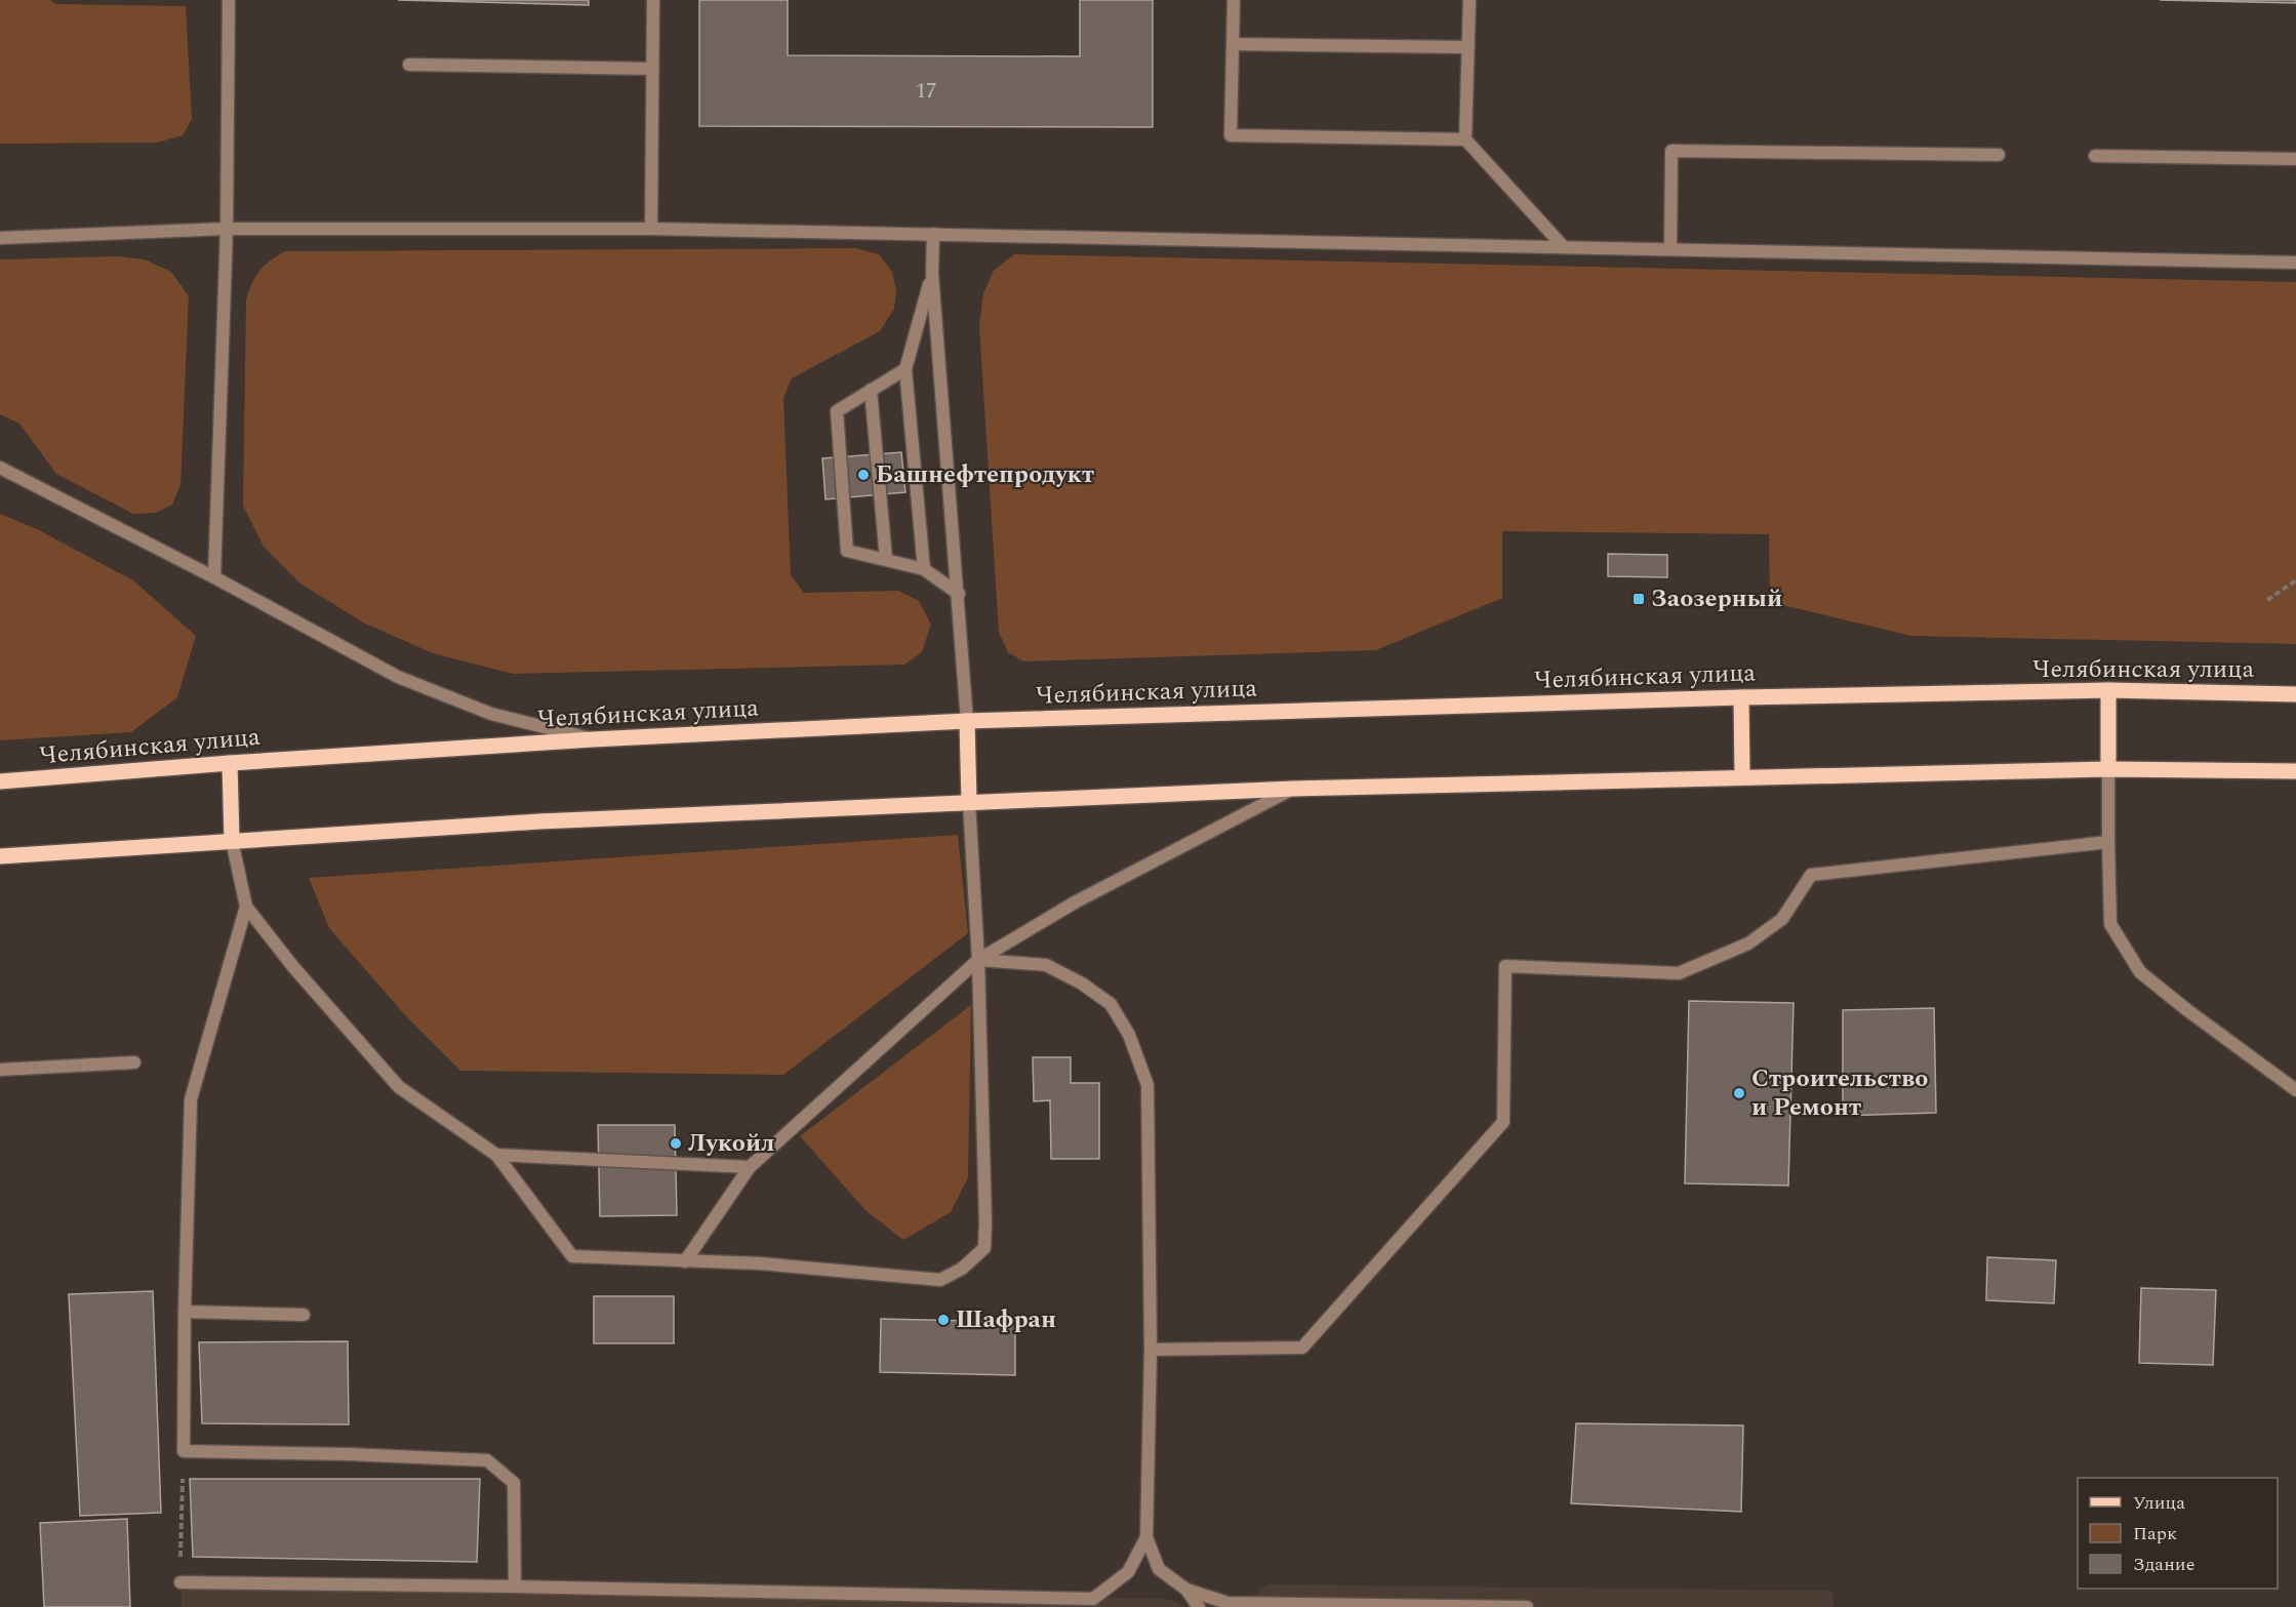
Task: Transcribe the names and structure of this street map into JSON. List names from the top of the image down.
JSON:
{
  "streets": {
    "main road": ["Челябинская улица"]
  },
  "places": {
    "other": [
      "Башнефтепродукт",
      "Строительство и Ремонт",
      "Лукойл",
      "Шафран"
    ],
    "transit": ["Заозерный"]
  },
  "house_numbers": ["17"],
  "legend": ["Улица", "Парк", "Здание"]
}
